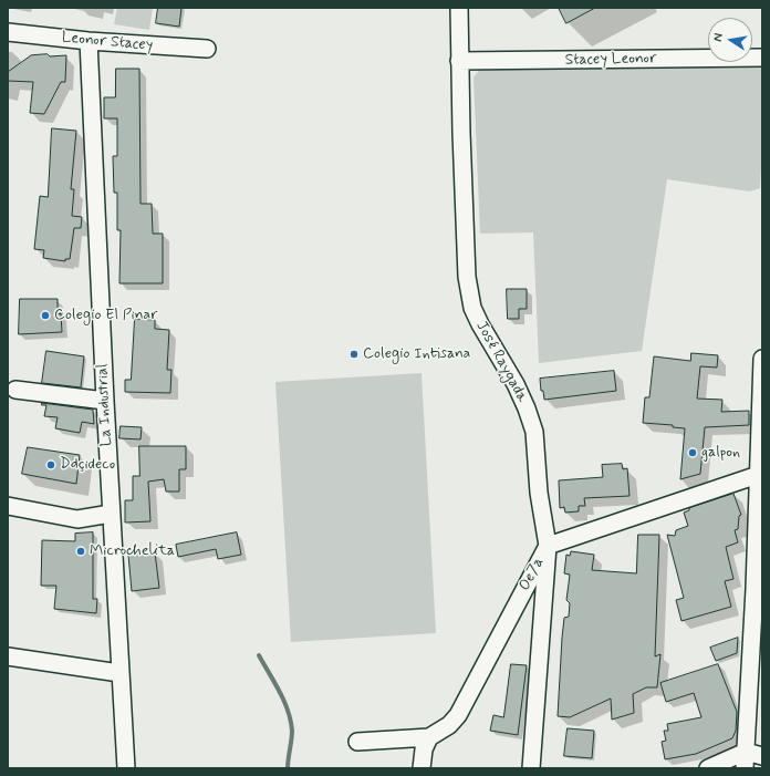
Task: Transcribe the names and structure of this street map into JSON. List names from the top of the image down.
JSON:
{
  "streets": {
    "street": [
      "Leonor Stacey",
      "Stacey Leonor",
      "José Raygada",
      "La Industrial",
      "Oe7a"
    ]
  },
  "crossings": [
    ["Leonor Stacey", "La Industrial"],
    ["Stacey Leonor", "José Raygada"],
    ["José Raygada", "Oe7a"]
  ],
  "places": [
    "Colegio El Pinar",
    "Colegio Intisana",
    "galpon",
    "Ddçideco",
    "Microchelita"
  ],
  "north": "left"
}
